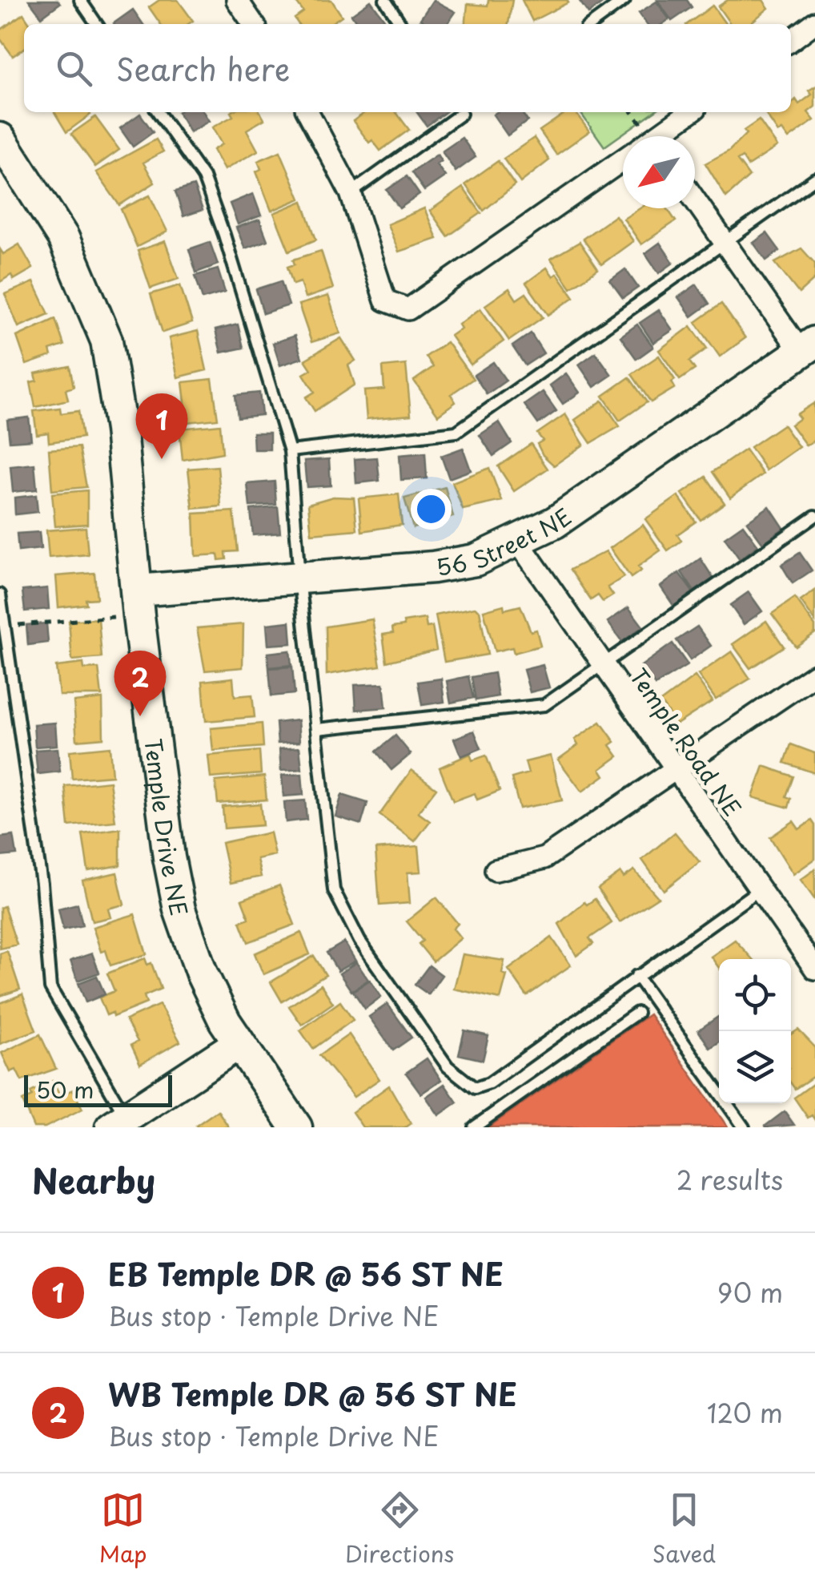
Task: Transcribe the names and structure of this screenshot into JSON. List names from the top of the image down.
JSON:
{
  "streets": {
    "street": ["56 Street NE", "Temple Road NE", "Temple Drive NE"]
  },
  "crossings": [
    ["56 Street NE", "Temple Road NE"],
    ["56 Street NE", "Temple Drive NE"]
  ],
  "scale_bar": "50 m",
  "north": "bottom left",
  "page": {
    "search": "Search here",
    "pins": ["1", "2"],
    "scale": "50 m",
    "heading": ["Nearby", "2 results"],
    "list": [
      {
        "mark": "1",
        "name": "EB Temple DR @ 56 ST NE",
        "note": "Bus stop · Temple Drive NE",
        "value": "90 m"
      },
      {
        "mark": "2",
        "name": "WB Temple DR @ 56 ST NE",
        "note": "Bus stop · Temple Drive NE",
        "value": "120 m"
      }
    ],
    "nav": ["Map", "Directions", "Saved"]
  }
}
